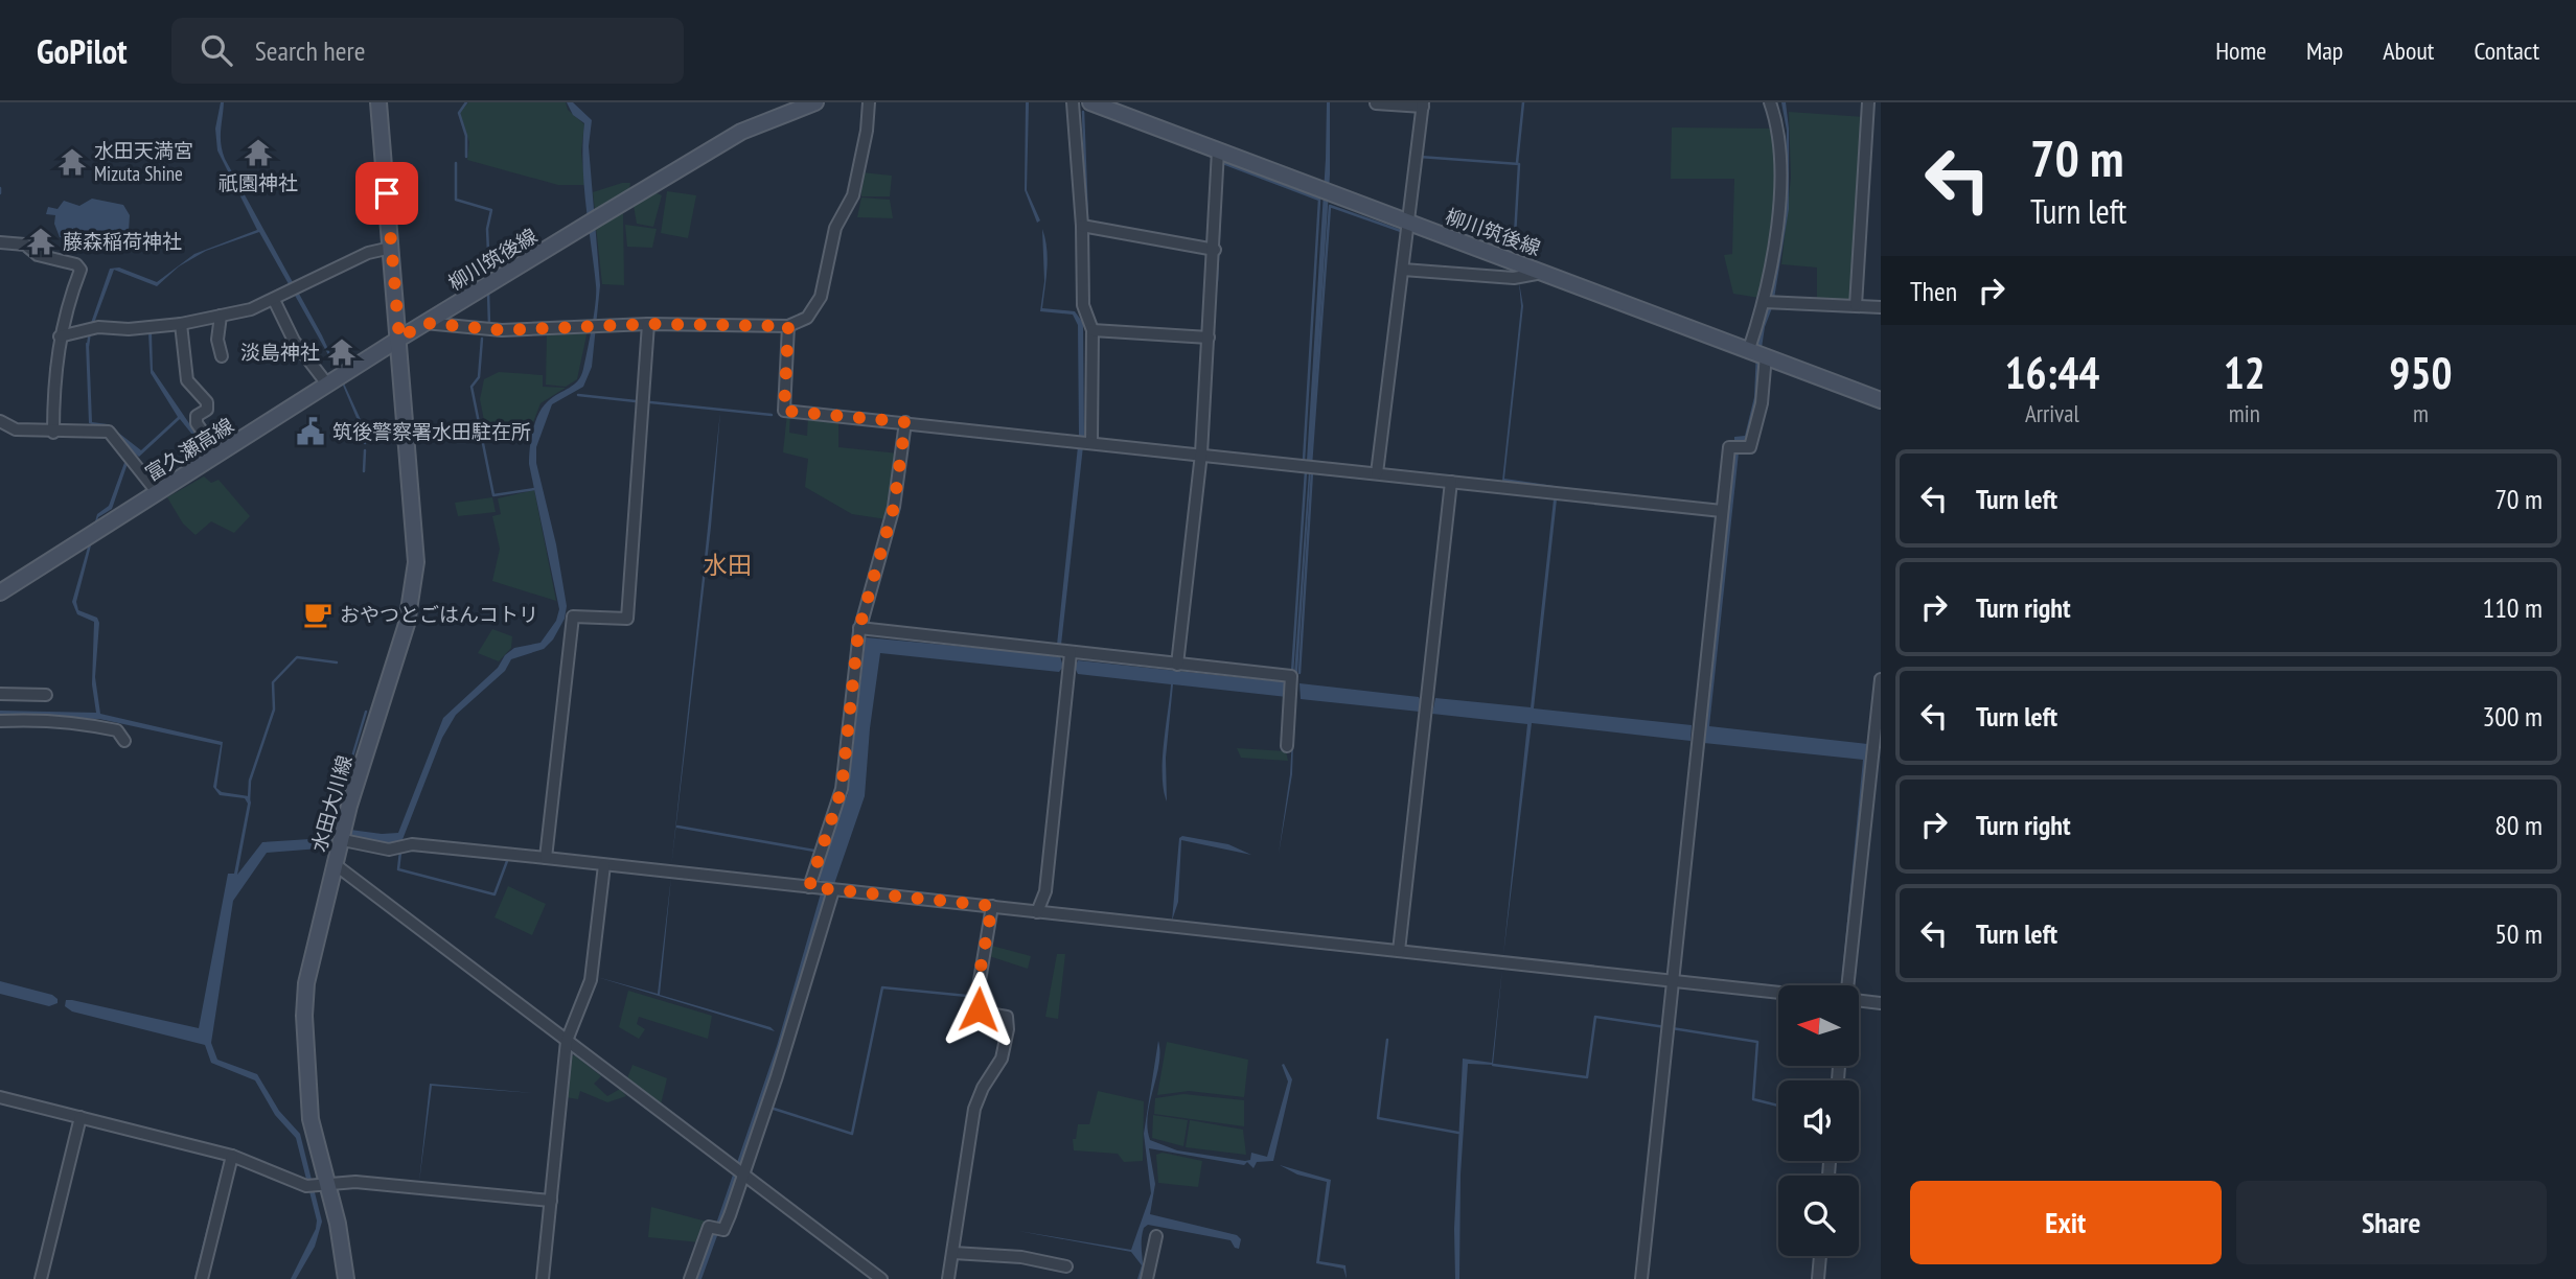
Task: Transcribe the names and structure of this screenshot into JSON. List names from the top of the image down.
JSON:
{
  "streets": {
    "main road": ["柳川筑後線", "富久瀬高線", "水田大川線"]
  },
  "crossings": [
    ["柳川筑後線", "富久瀬高線"],
    ["柳川筑後線", "水田大川線"],
    ["富久瀬高線", "水田大川線"]
  ],
  "districts": ["水田"],
  "places": {
    "temple": [
      "祇園神社",
      "水田天満宮 Mizuta Shine",
      "藤森稲荷神社",
      "淡島神社"
    ],
    "public building": ["筑後警察署水田駐在所"],
    "cafe": ["おやつとごはんコトリ"]
  },
  "north": "left",
  "page": {
    "header": "GoPilot",
    "search": "Search here",
    "nav": [
      "Home",
      "Map",
      "About",
      "Contact"
    ],
    "turn": ["70 m", "Turn left"],
    "then": "Then",
    "eta": [
      "16:44",
      "Arrival",
      "12",
      "min",
      "950",
      "m"
    ],
    "list": [
      {
        "name": "Turn left",
        "value": "70 m"
      },
      {
        "name": "Turn right",
        "value": "110 m"
      },
      {
        "name": "Turn left",
        "value": "300 m"
      },
      {
        "name": "Turn right",
        "value": "80 m"
      },
      {
        "name": "Turn left",
        "value": "50 m"
      }
    ],
    "buttons": ["Exit", "Share"]
  }
}
